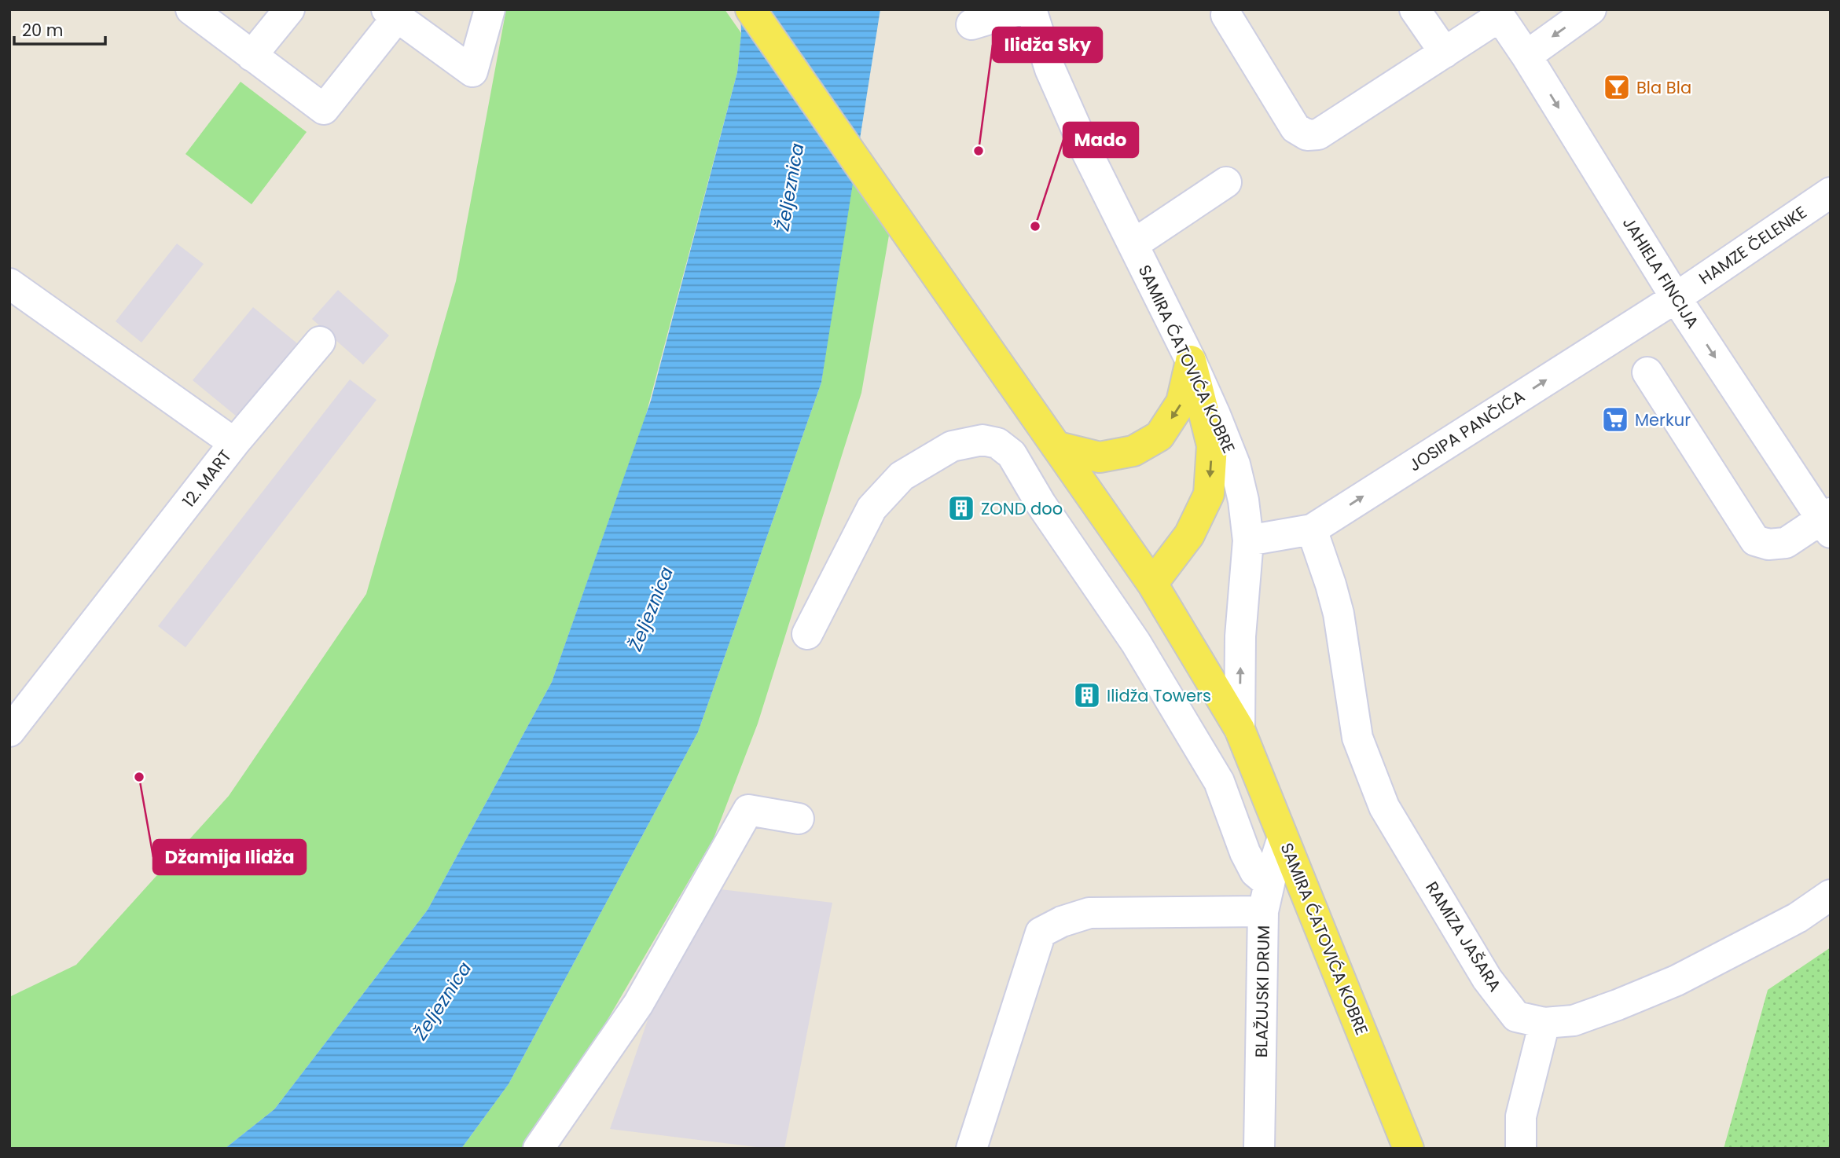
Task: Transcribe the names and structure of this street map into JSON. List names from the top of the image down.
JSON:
{
  "streets": {
    "main road": ["SAMIRA ĆATOVIĆA KOBRE"],
    "street": [
      "HAMZE ČELENKE",
      "JAHIELA FINCIJA",
      "JOSIPA PANČIĆA",
      "12. MART",
      "RAMIZA JAŠARA",
      "BLAŽUJSKI DRUM"
    ]
  },
  "crossings": [
    ["HAMZE ČELENKE", "JAHIELA FINCIJA"],
    ["HAMZE ČELENKE", "JOSIPA PANČIĆA"],
    ["JAHIELA FINCIJA", "JOSIPA PANČIĆA"],
    ["SAMIRA ĆATOVIĆA KOBRE", "JOSIPA PANČIĆA"],
    ["SAMIRA ĆATOVIĆA KOBRE", "BLAŽUJSKI DRUM"],
    ["JOSIPA PANČIĆA", "RAMIZA JAŠARA"]
  ],
  "one_way": ["JAHIELA FINCIJA", "JOSIPA PANČIĆA"],
  "water": ["Željeznica"],
  "places": {
    "bar": ["Bla Bla"],
    "other": ["Ilidža Sky", "Mado", "Džamija Ilidža"],
    "supermarket": ["Merkur"],
    "building": ["ZOND doo", "Ilidža Towers"]
  },
  "scale_bar": "20 m"
}
